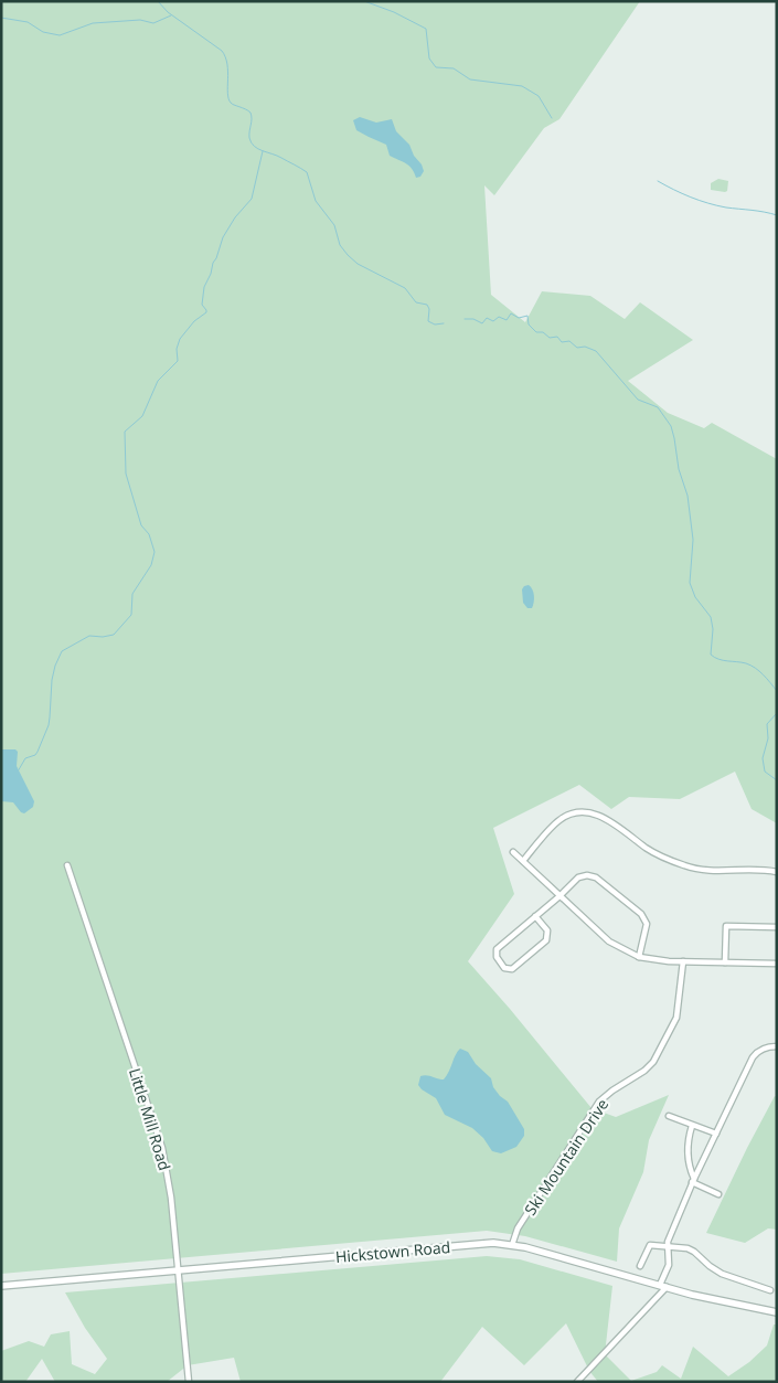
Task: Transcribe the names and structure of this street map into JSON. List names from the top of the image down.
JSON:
{
  "streets": {
    "street": ["Little Mill Road", "Ski Mountain Drive", "Hickstown Road"]
  },
  "crossings": [
    ["Little Mill Road", "Hickstown Road"],
    ["Ski Mountain Drive", "Hickstown Road"]
  ]
}
